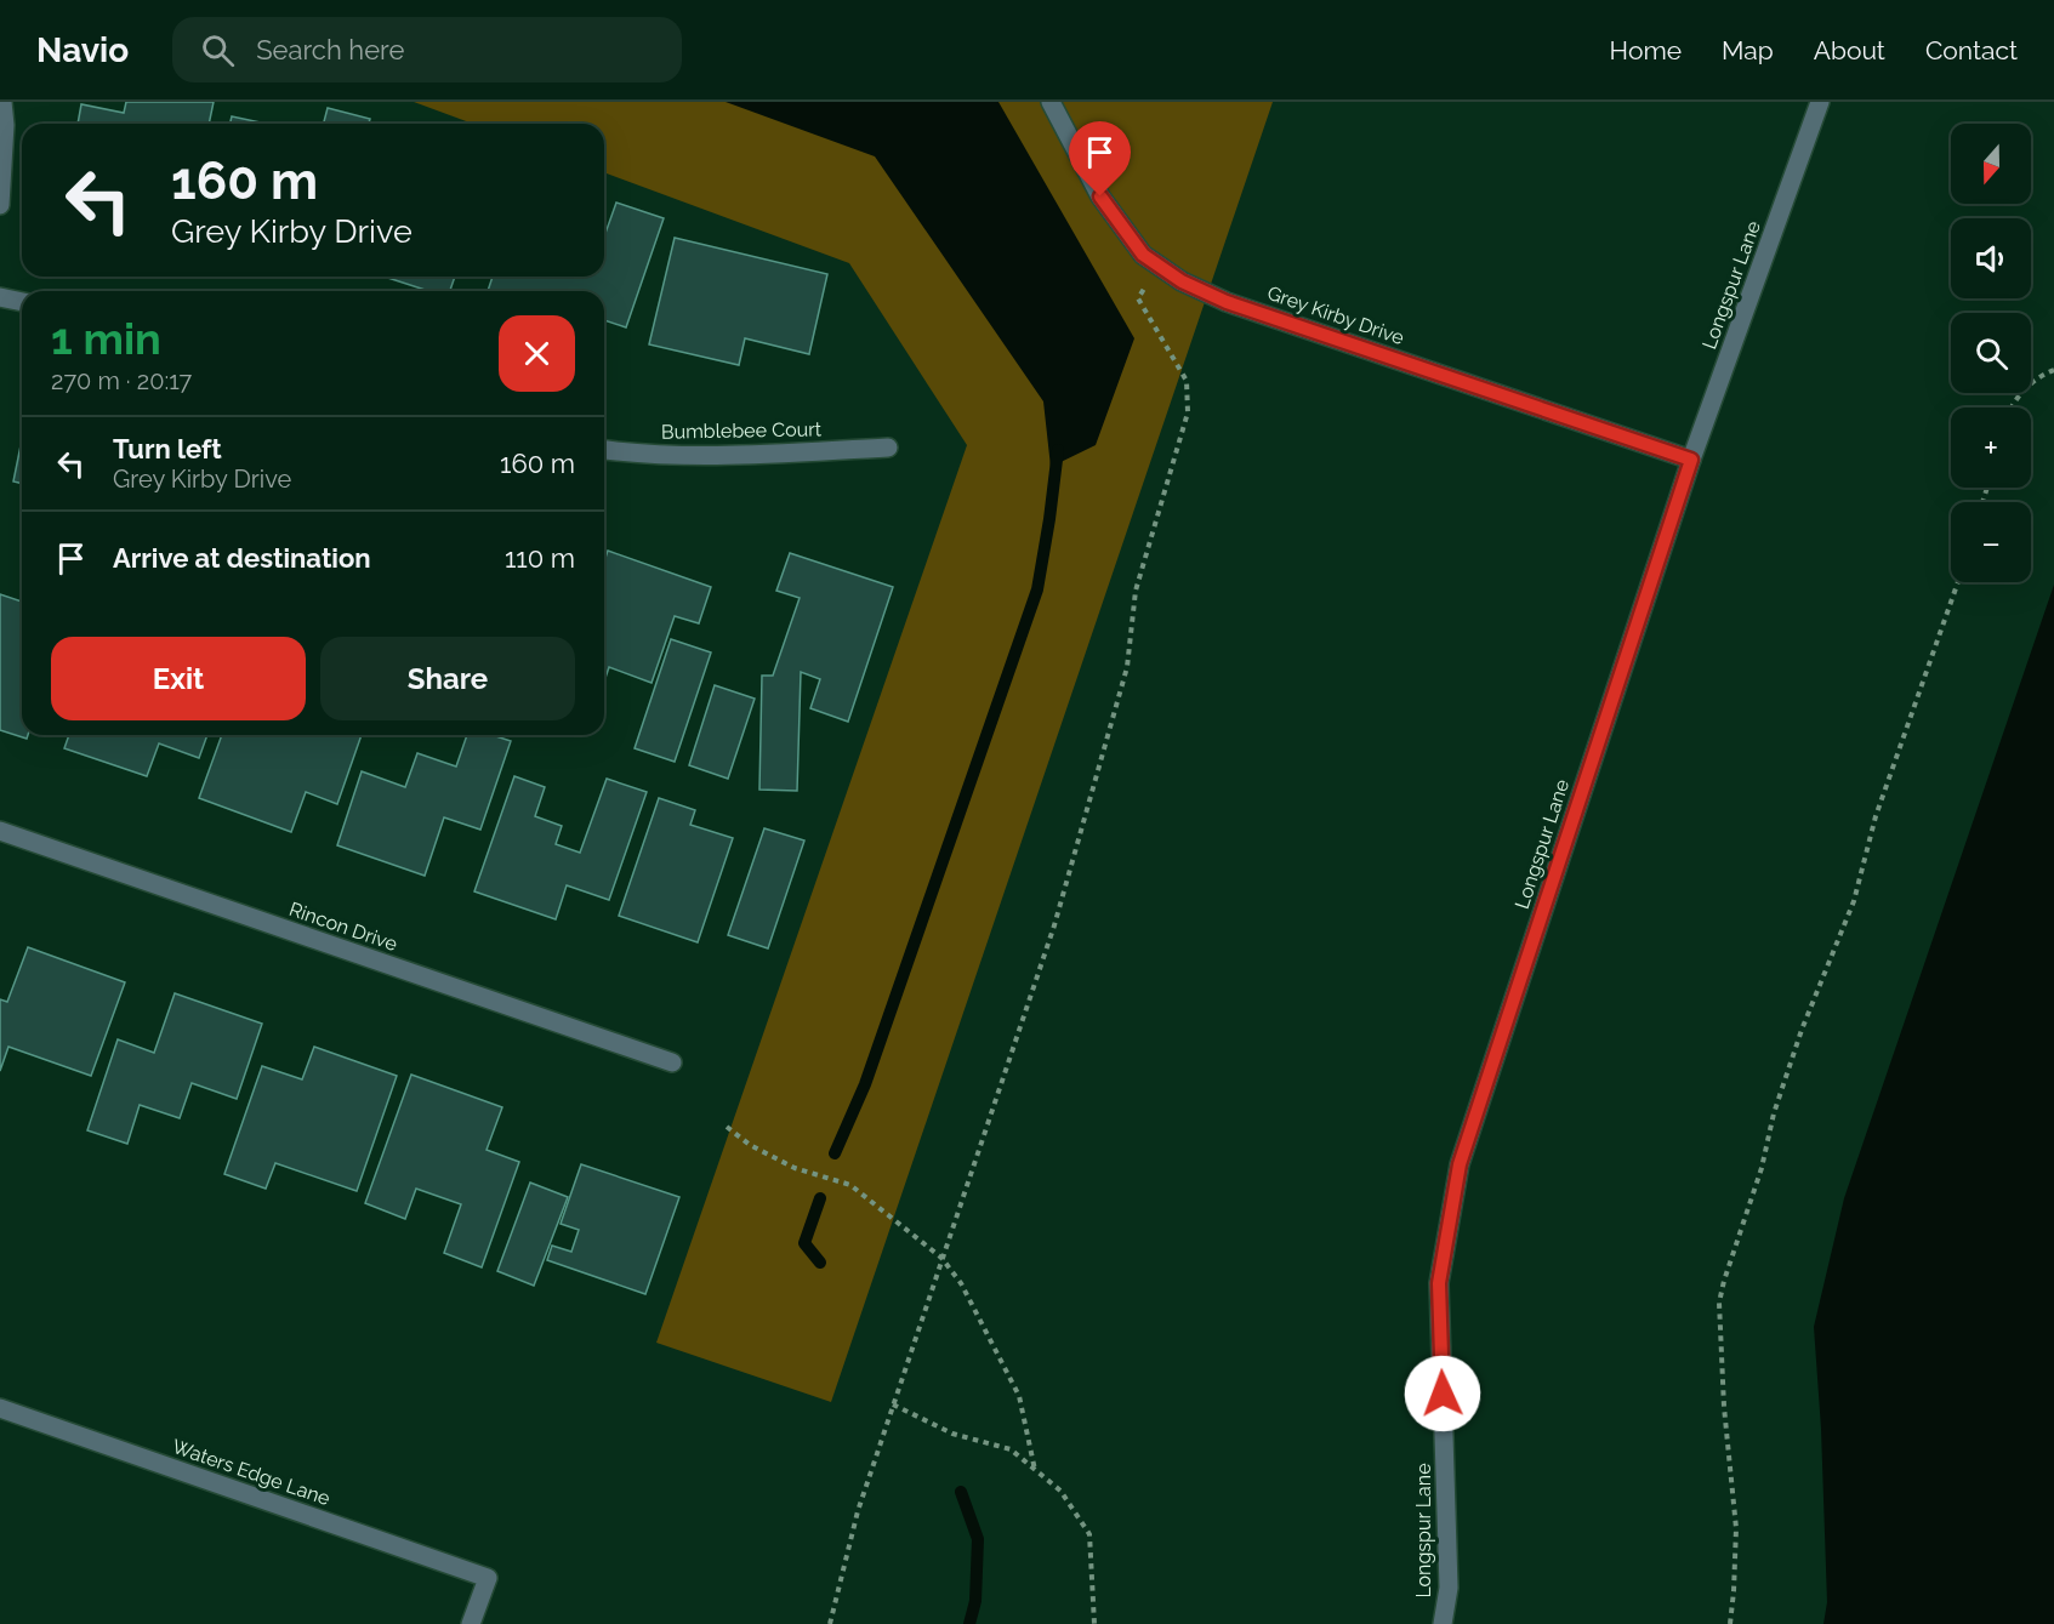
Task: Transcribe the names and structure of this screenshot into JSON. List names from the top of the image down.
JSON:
{
  "streets": {
    "street": [
      "Longspur Lane",
      "Grey Kirby Drive",
      "Bumblebee Court",
      "Rincon Drive",
      "Waters Edge Lane"
    ]
  },
  "crossings": [
    ["Longspur Lane", "Grey Kirby Drive"]
  ],
  "north": "bottom",
  "page": {
    "header": "Navio",
    "search": "Search here",
    "nav": [
      "Home",
      "Map",
      "About",
      "Contact"
    ],
    "map_buttons": ["+", "−"],
    "turn": ["160 m", "Grey Kirby Drive"],
    "heading": ["1 min", "270 m · 20:17"],
    "list": [
      {
        "name": "Turn left",
        "note": "Grey Kirby Drive",
        "value": "160 m"
      },
      {
        "name": "Arrive at destination",
        "value": "110 m"
      }
    ],
    "buttons": ["Exit", "Share"]
  }
}
